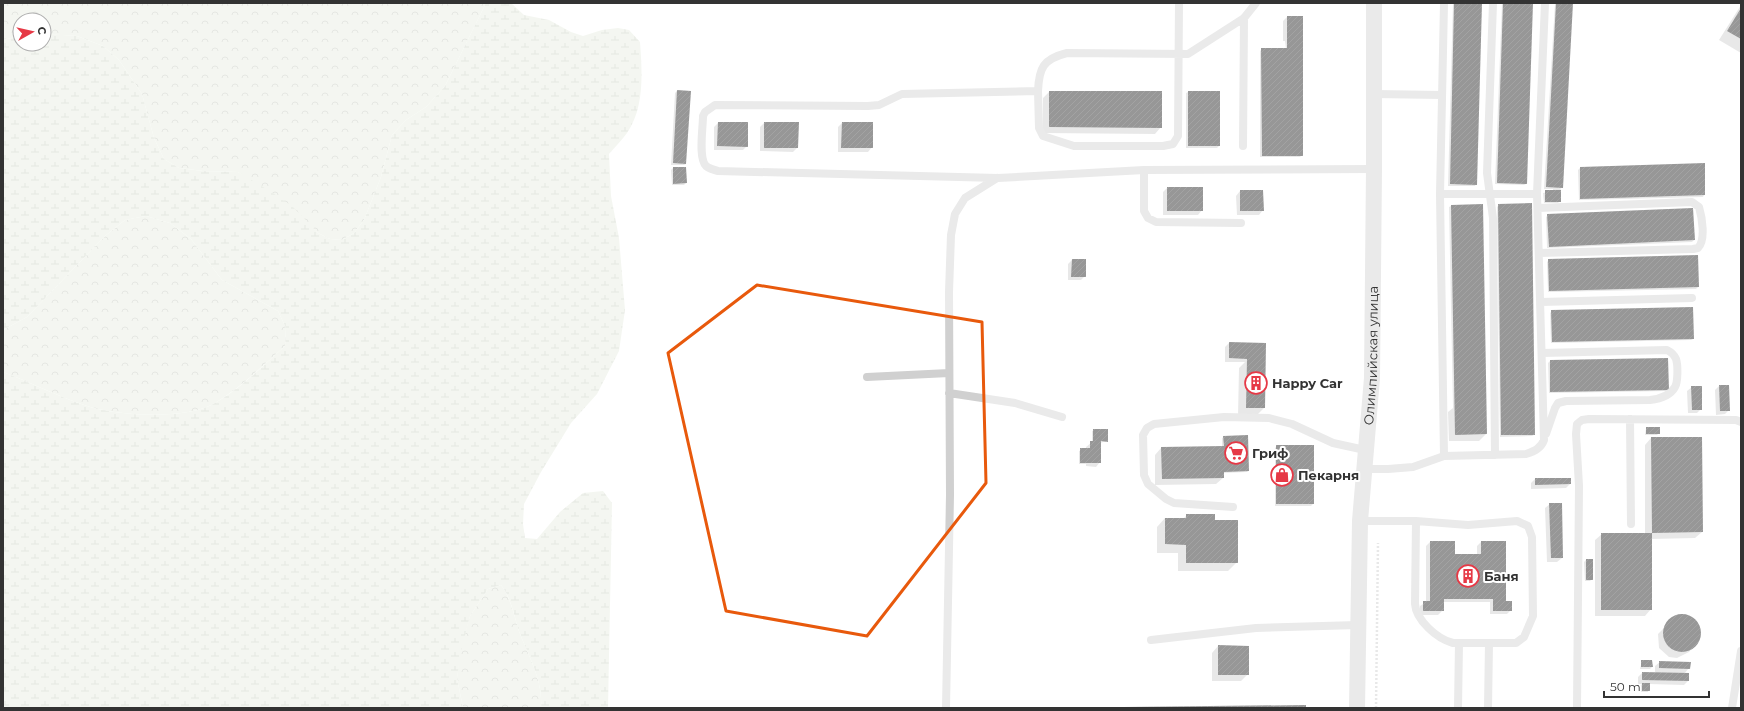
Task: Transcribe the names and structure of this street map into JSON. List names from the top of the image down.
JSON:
{
  "streets": {
    "street": ["Олимпийская улица"]
  },
  "places": {
    "building": ["Happy Car", "Баня"],
    "supermarket": ["Гриф"],
    "shop": ["Пекарня"]
  },
  "scale_bar": "50 m",
  "north": "right"
}
